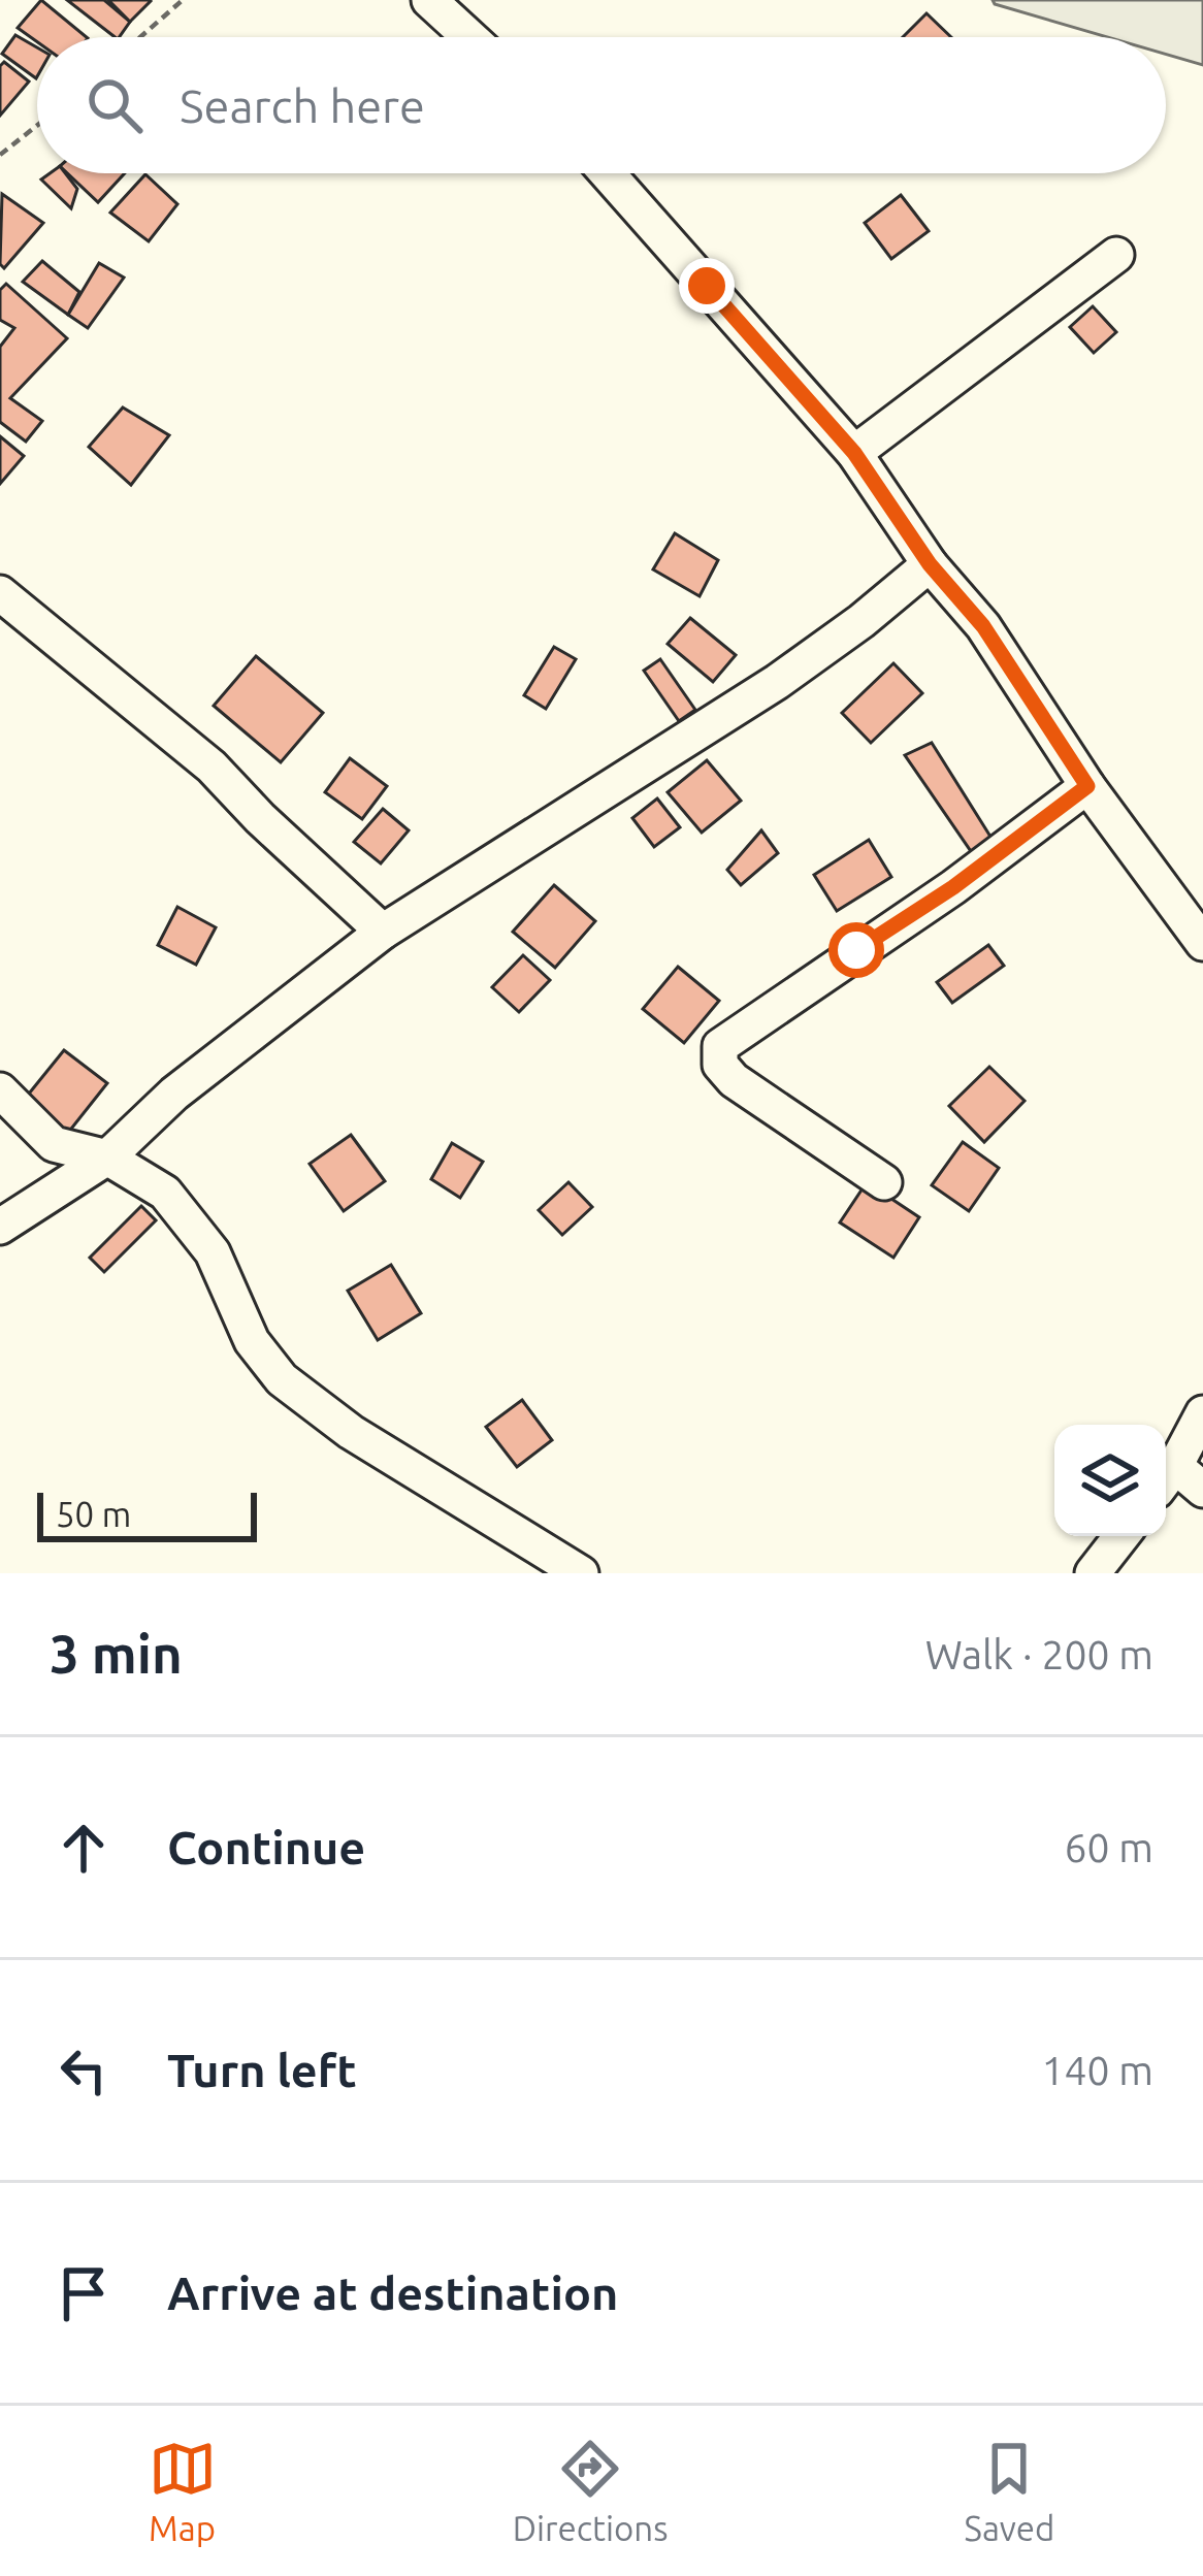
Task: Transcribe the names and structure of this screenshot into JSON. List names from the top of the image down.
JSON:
{
  "scale_bar": "50 m",
  "page": {
    "search": "Search here",
    "scale": "50 m",
    "heading": ["3 min", "Walk · 200 m"],
    "list": [
      ["Continue", "60 m"],
      ["Turn left", "140 m"],
      "Arrive at destination"
    ],
    "nav": ["Map", "Directions", "Saved"]
  }
}
